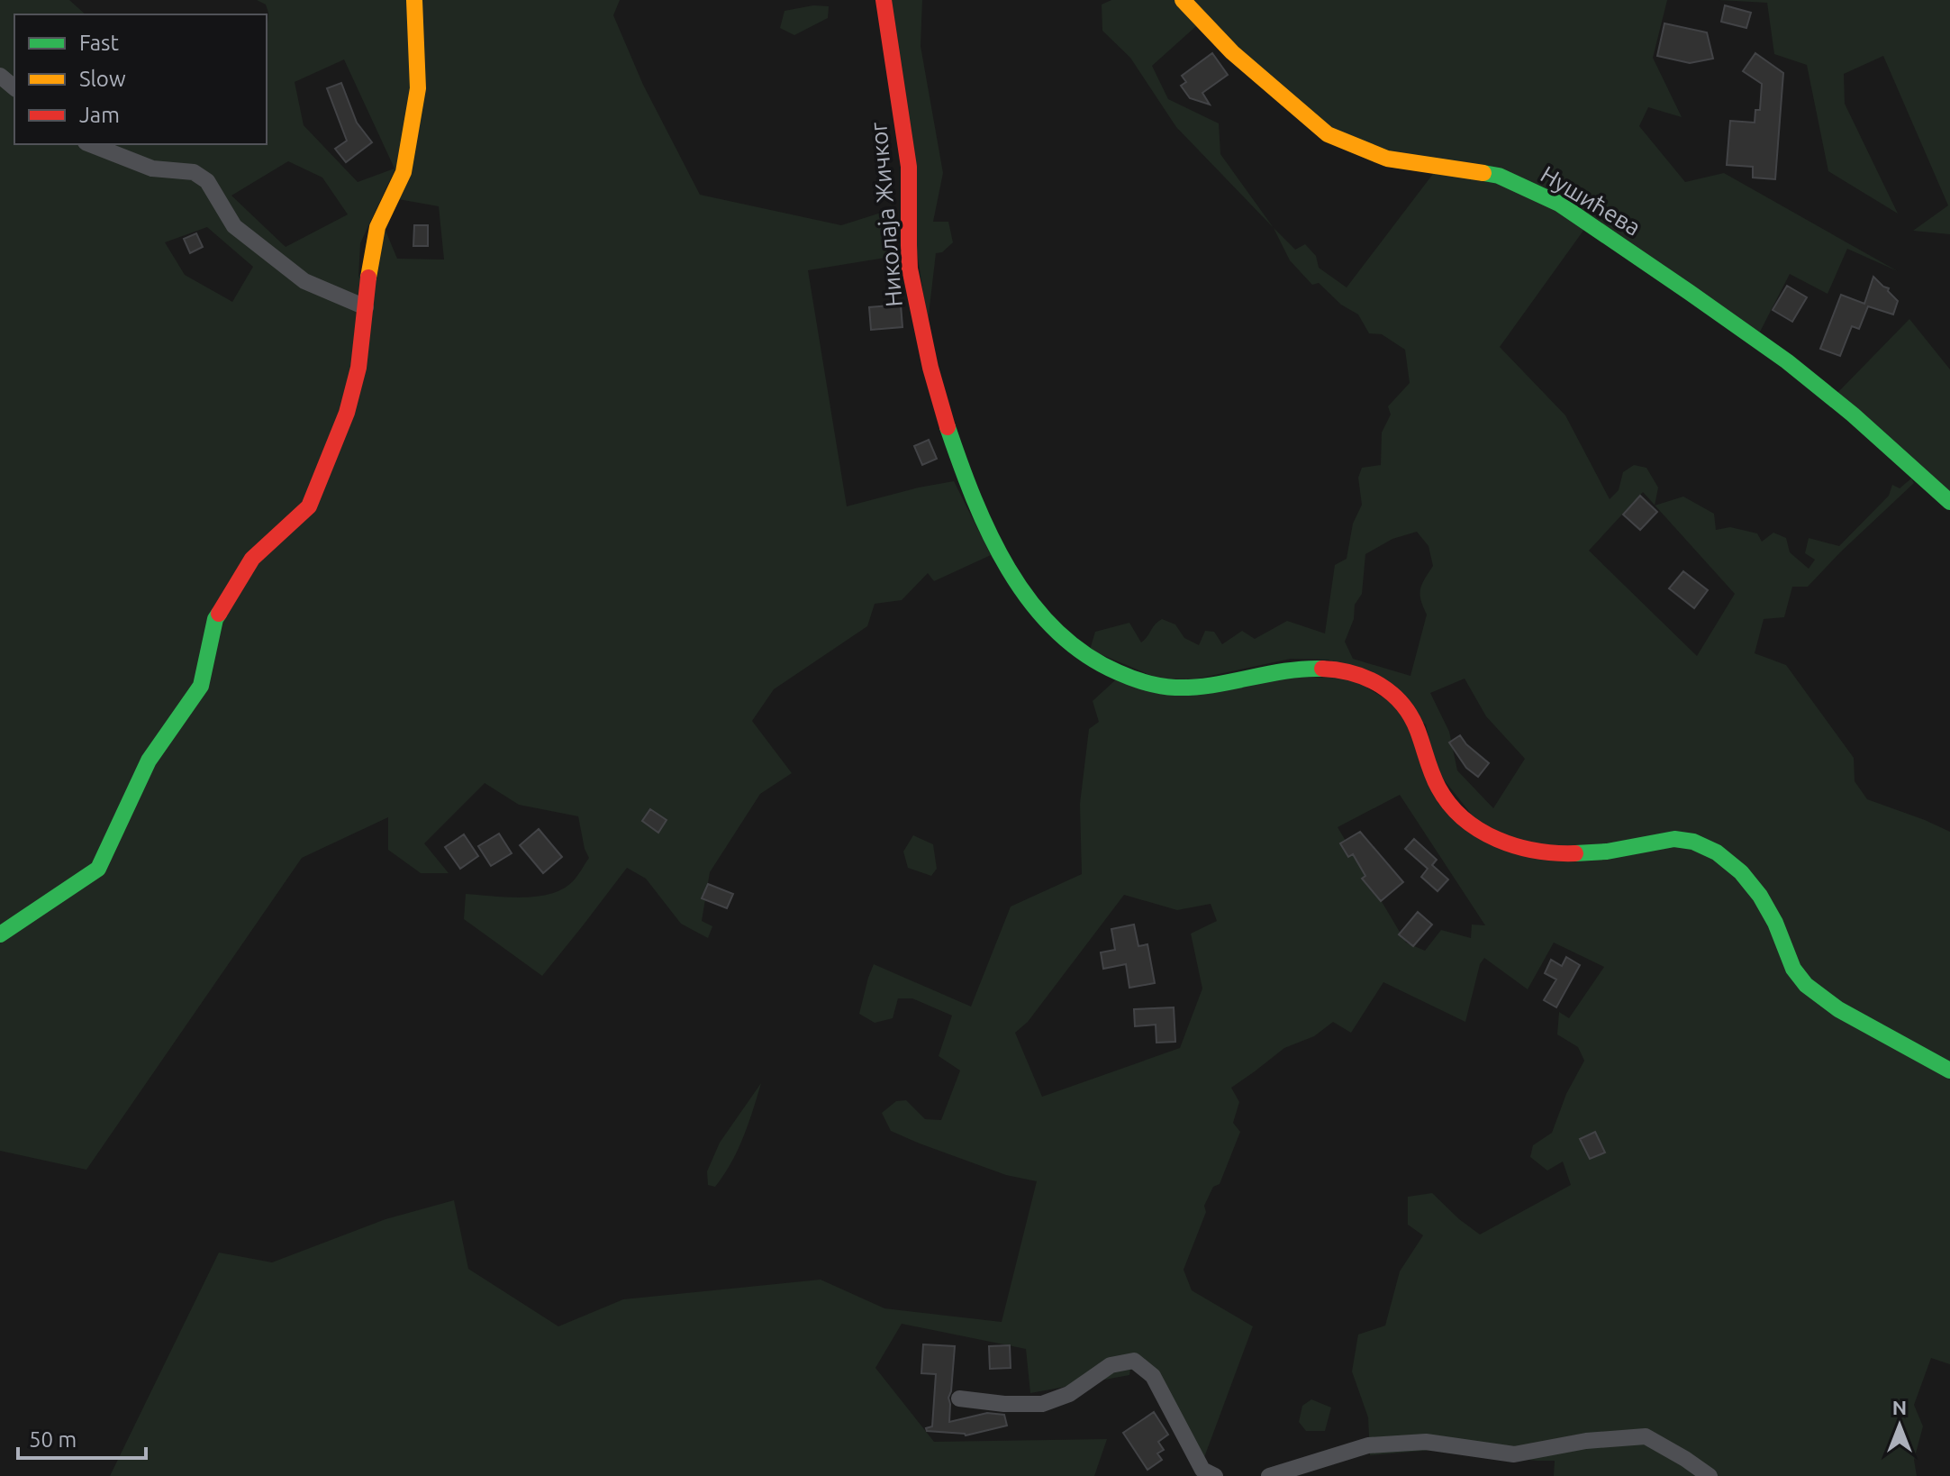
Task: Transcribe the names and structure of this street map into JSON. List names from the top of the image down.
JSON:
{
  "streets": {
    "street": ["Нушићева", "Николаја Жичког"]
  },
  "legend": ["Fast", "Slow", "Jam"],
  "scale_bar": "50 m",
  "north": "top"
}
